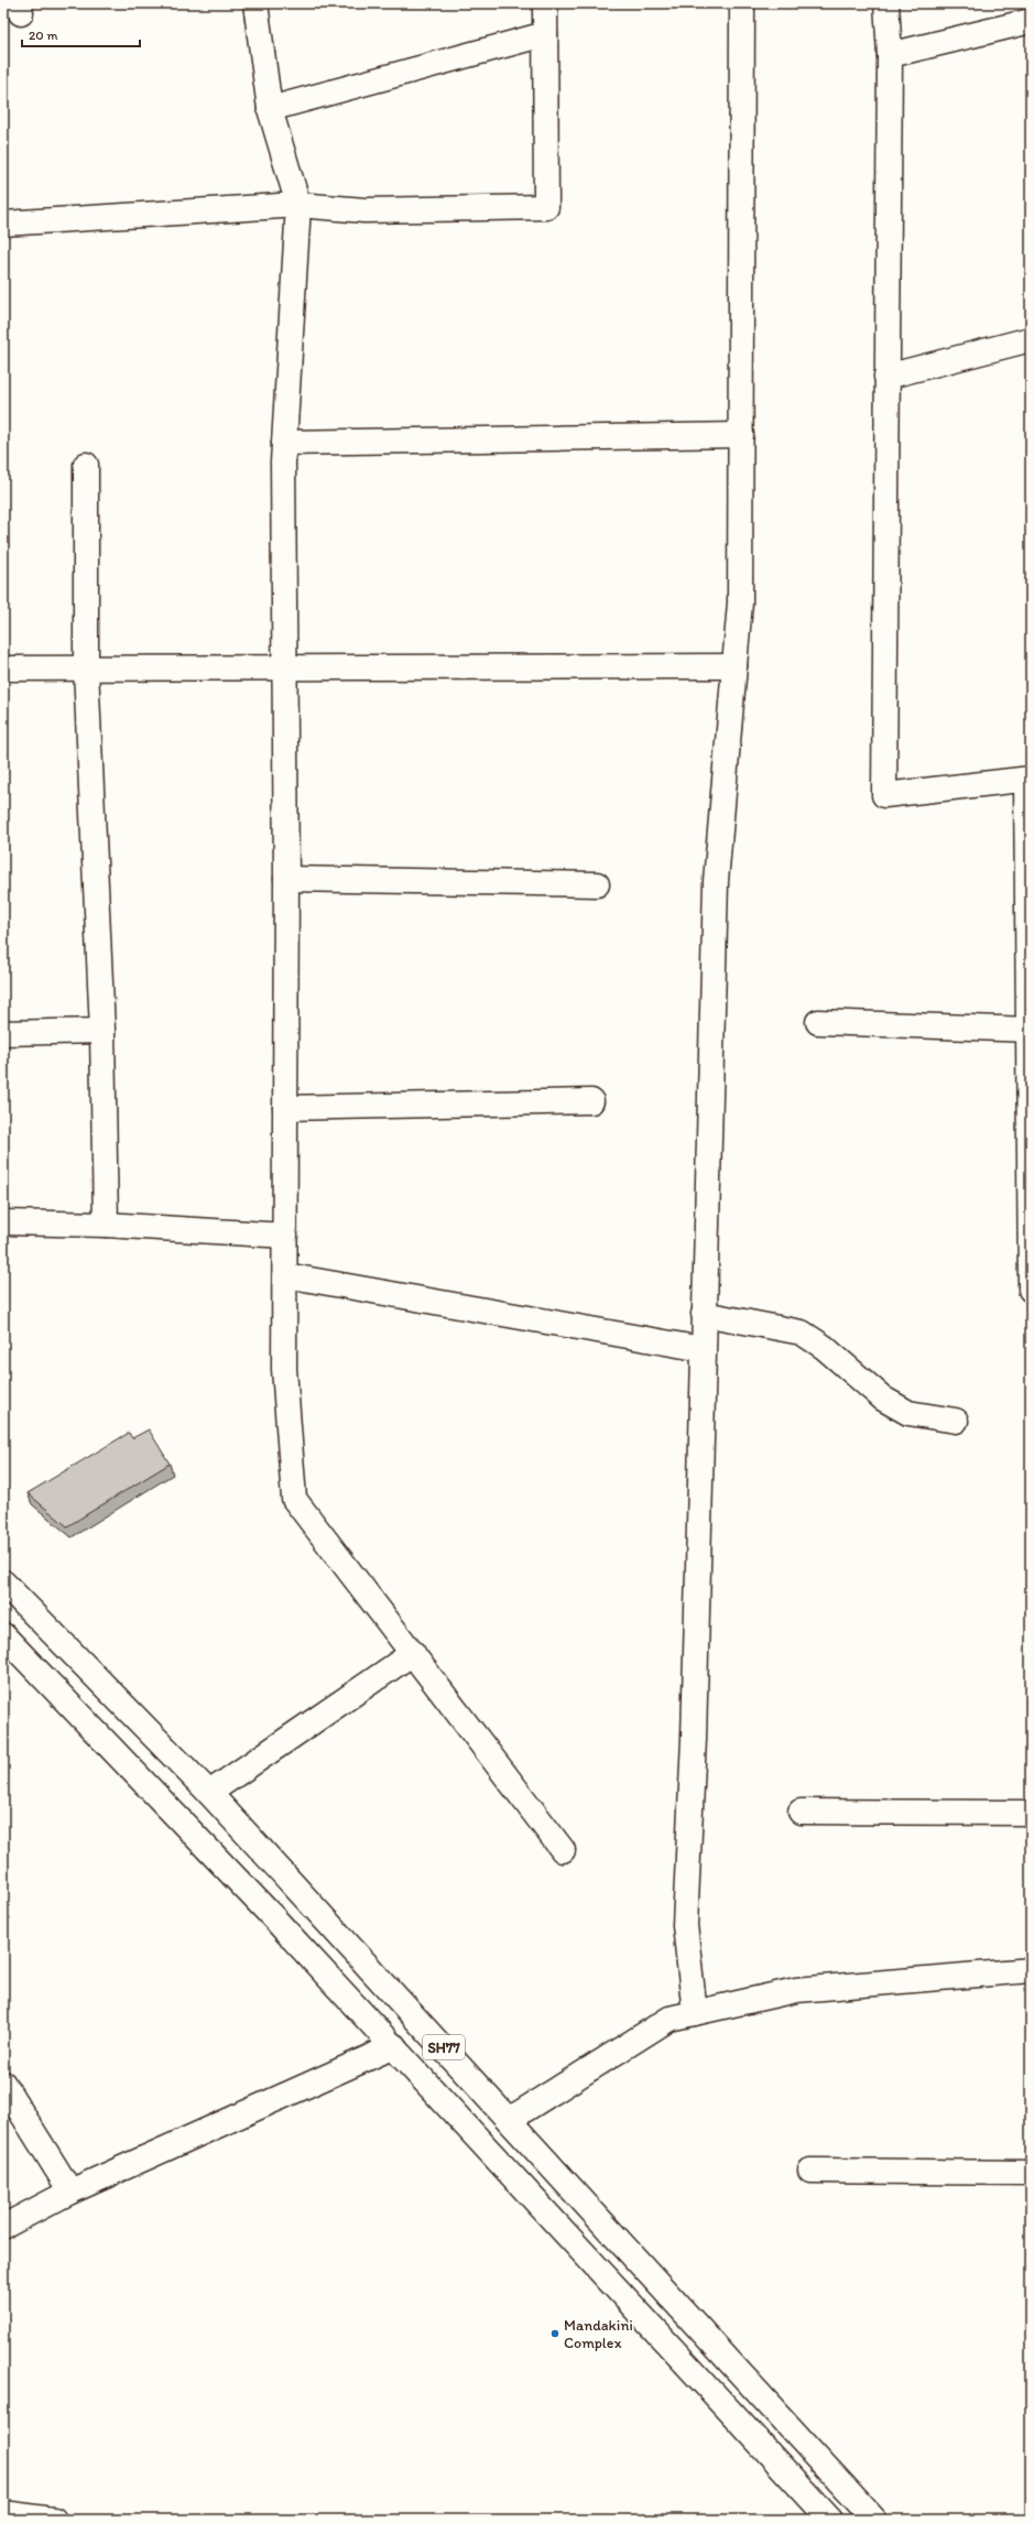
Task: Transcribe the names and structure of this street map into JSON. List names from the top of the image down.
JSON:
{
  "streets": {
    "main road": ["SH77"]
  },
  "places": ["Mandakini Complex"],
  "scale_bar": "20 m"
}
